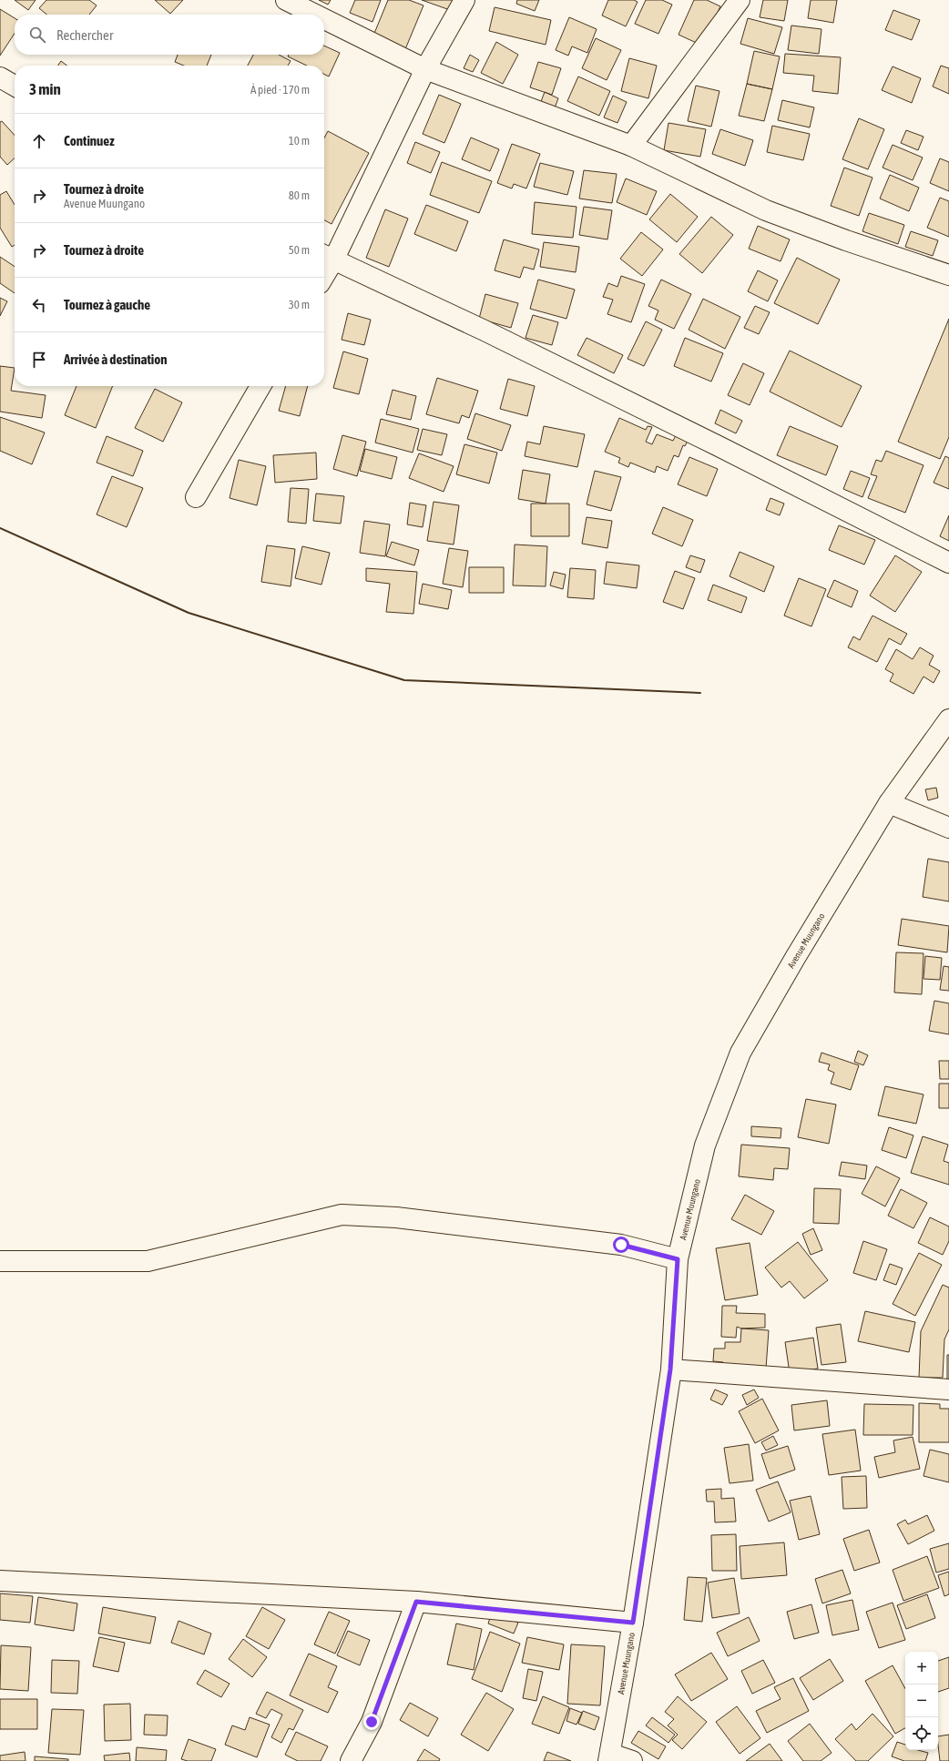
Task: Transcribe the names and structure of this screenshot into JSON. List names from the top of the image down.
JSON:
{
  "streets": {
    "street": ["Avenue Muungano"]
  },
  "page": {
    "search": "Rechercher",
    "heading": ["3 min", "À pied · 170 m"],
    "list": [
      ["Continuez", "10 m"],
      ["Tournez à droite", "Avenue Muungano", "80 m"],
      ["Tournez à droite", "50 m"],
      ["Tournez à gauche", "30 m"],
      "Arrivée à destination"
    ],
    "map_buttons": ["+", "−"]
  }
}
